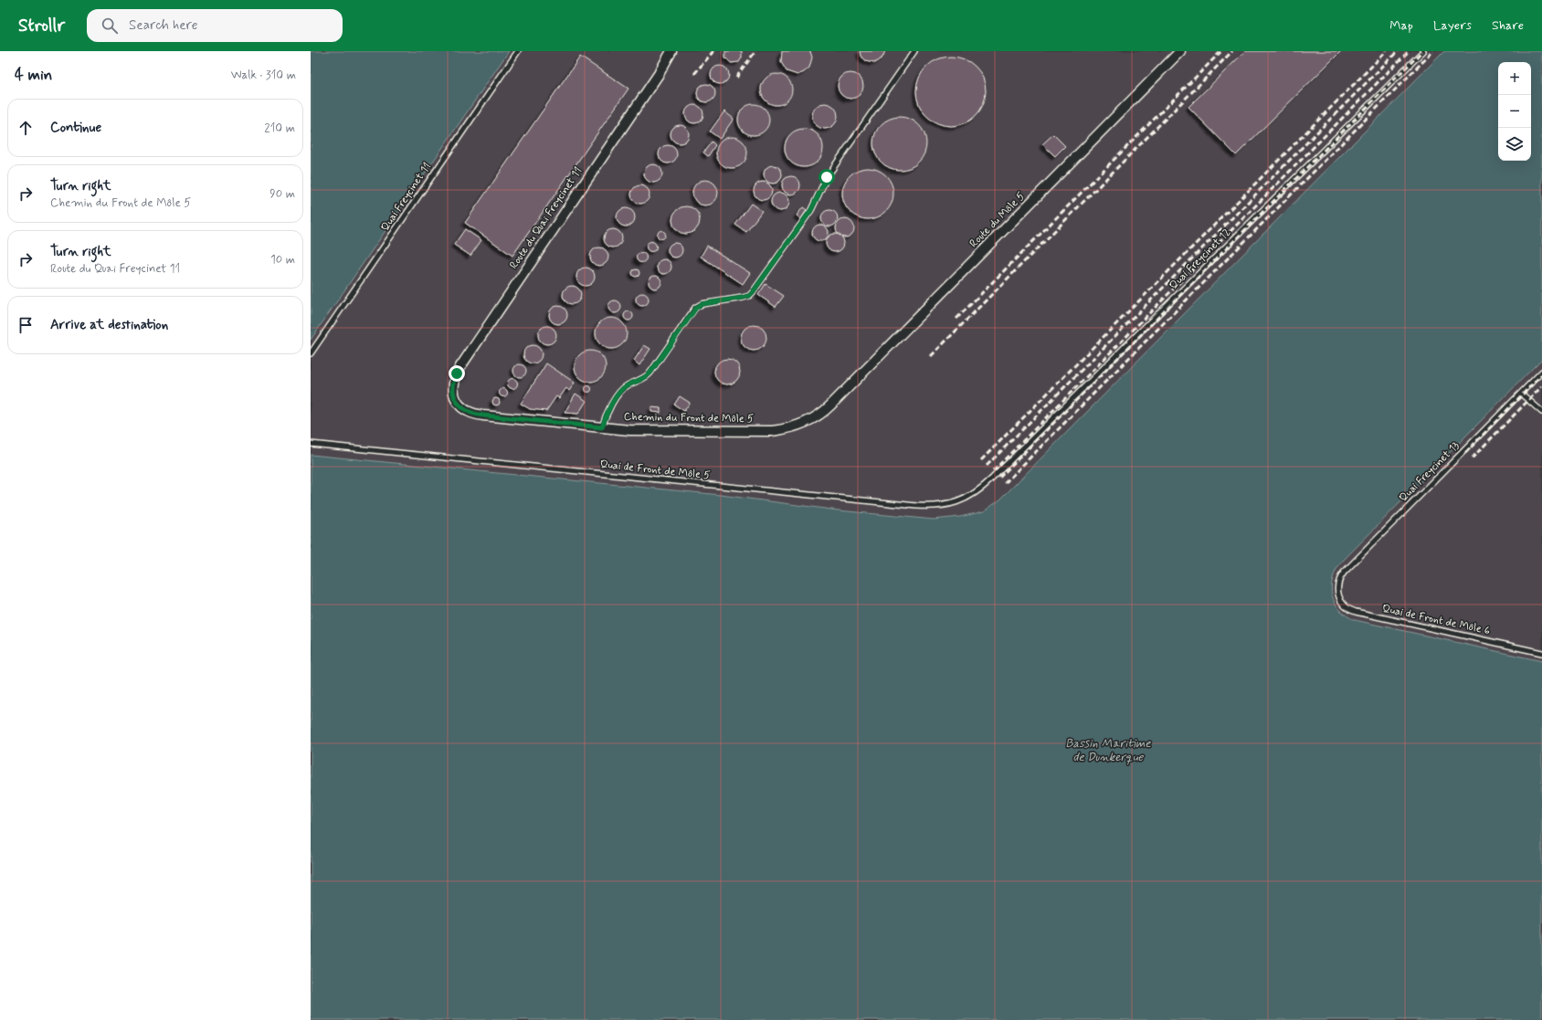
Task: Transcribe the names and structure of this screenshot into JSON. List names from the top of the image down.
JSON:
{
  "streets": {
    "street": ["Route du Quai Freycinet 11", "Route du Môle 5", "Chemin du Front de Môle 5"],
    "lane": [
      "Quai Freycinet 11",
      "Quai Freycinet 12",
      "Quai de Front de Môle 5",
      "Quai Freycinet 13",
      "Quai de Front de Môle 6"
    ]
  },
  "crossings": [
    ["Route du Quai Freycinet 11", "Chemin du Front de Môle 5"],
    ["Route du Môle 5", "Chemin du Front de Môle 5"],
    ["Quai Freycinet 12", "Quai de Front de Môle 5"],
    ["Quai Freycinet 13", "Quai de Front de Môle 6"]
  ],
  "water": ["Bassin Maritime de Dunkerque"],
  "page": {
    "header": "Strollr",
    "search": "Search here",
    "nav": ["Map", "Layers", "Share"],
    "heading": ["4 min", "Walk · 310 m"],
    "map_buttons": ["+", "−"],
    "list": [
      ["Continue", "210 m"],
      ["Turn right", "Chemin du Front de Môle 5", "90 m"],
      ["Turn right", "Route du Quai Freycinet 11", "10 m"],
      "Arrive at destination"
    ]
  }
}
